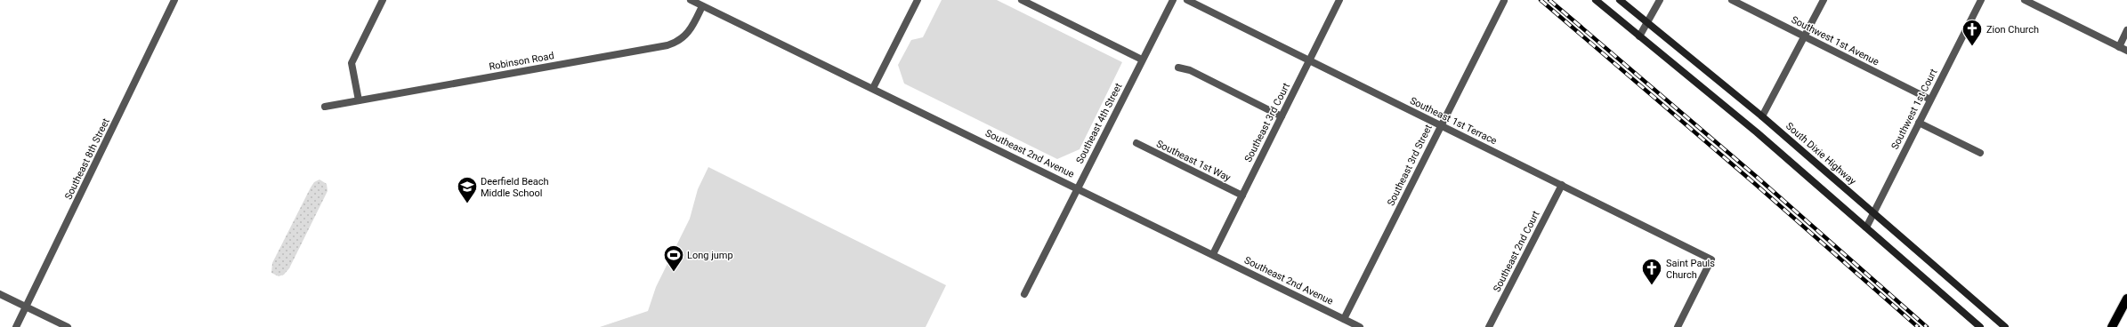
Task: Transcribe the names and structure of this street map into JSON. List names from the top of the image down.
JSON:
{
  "streets": {
    "main road": ["South Dixie Highway"],
    "street": [
      "Southwest 1st Avenue",
      "Robinson Road",
      "Southwest 1st Court",
      "Southeast 1st Terrace",
      "Southeast 3rd Court",
      "Southeast 4th Street",
      "Southeast 2nd Avenue",
      "Southeast 8th Street",
      "Southeast 1st Way",
      "Southeast 3rd Street",
      "Southeast 2nd Court"
    ]
  },
  "crossings": [
    ["Southwest 1st Avenue", "Southwest 1st Court"],
    ["Robinson Road", "Southeast 2nd Avenue"],
    ["Southwest 1st Court", "South Dixie Highway"],
    ["Southeast 1st Terrace", "Southeast 3rd Court"],
    ["Southeast 1st Terrace", "Southeast 3rd Street"],
    ["Southeast 1st Terrace", "Southeast 2nd Court"],
    ["Southeast 3rd Court", "Southeast 2nd Avenue"],
    ["Southeast 3rd Court", "Southeast 1st Way"],
    ["Southeast 4th Street", "Southeast 2nd Avenue"],
    ["Southeast 2nd Avenue", "Southeast 3rd Street"]
  ],
  "places": {
    "church": ["Zion Church", "Saint Pauls Church"],
    "school or university": ["Deerfield Beach Middle School"],
    "sports": ["Long jump"]
  }
}
